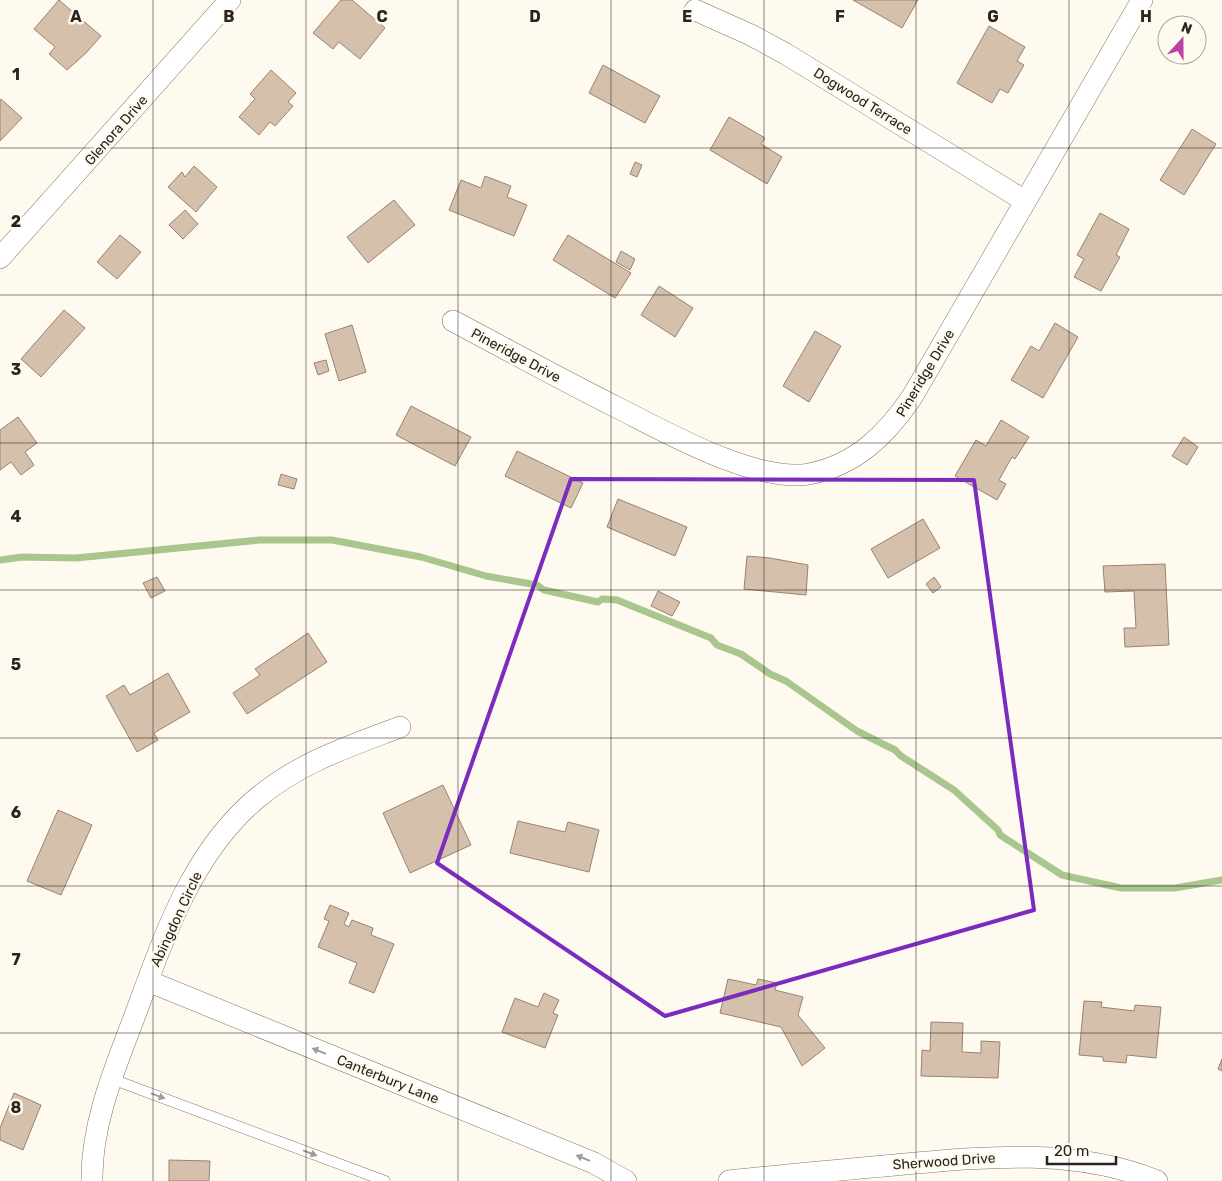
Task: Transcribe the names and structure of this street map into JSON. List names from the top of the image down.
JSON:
{
  "streets": {
    "street": [
      "Dogwood Terrace",
      "Glenora Drive",
      "Pineridge Drive",
      "Abingdon Circle",
      "Canterbury Lane",
      "Sherwood Drive"
    ]
  },
  "crossings": [
    ["Dogwood Terrace", "Pineridge Drive"],
    ["Abingdon Circle", "Canterbury Lane"]
  ],
  "one_way": ["Canterbury Lane"],
  "scale_bar": "20 m",
  "north": "top",
  "grid": {
    "columns": [
      "A",
      "B",
      "C",
      "D",
      "E",
      "F",
      "G",
      "H"
    ],
    "rows": [
      "1",
      "2",
      "3",
      "4",
      "5",
      "6",
      "7",
      "8"
    ]
  }
}
